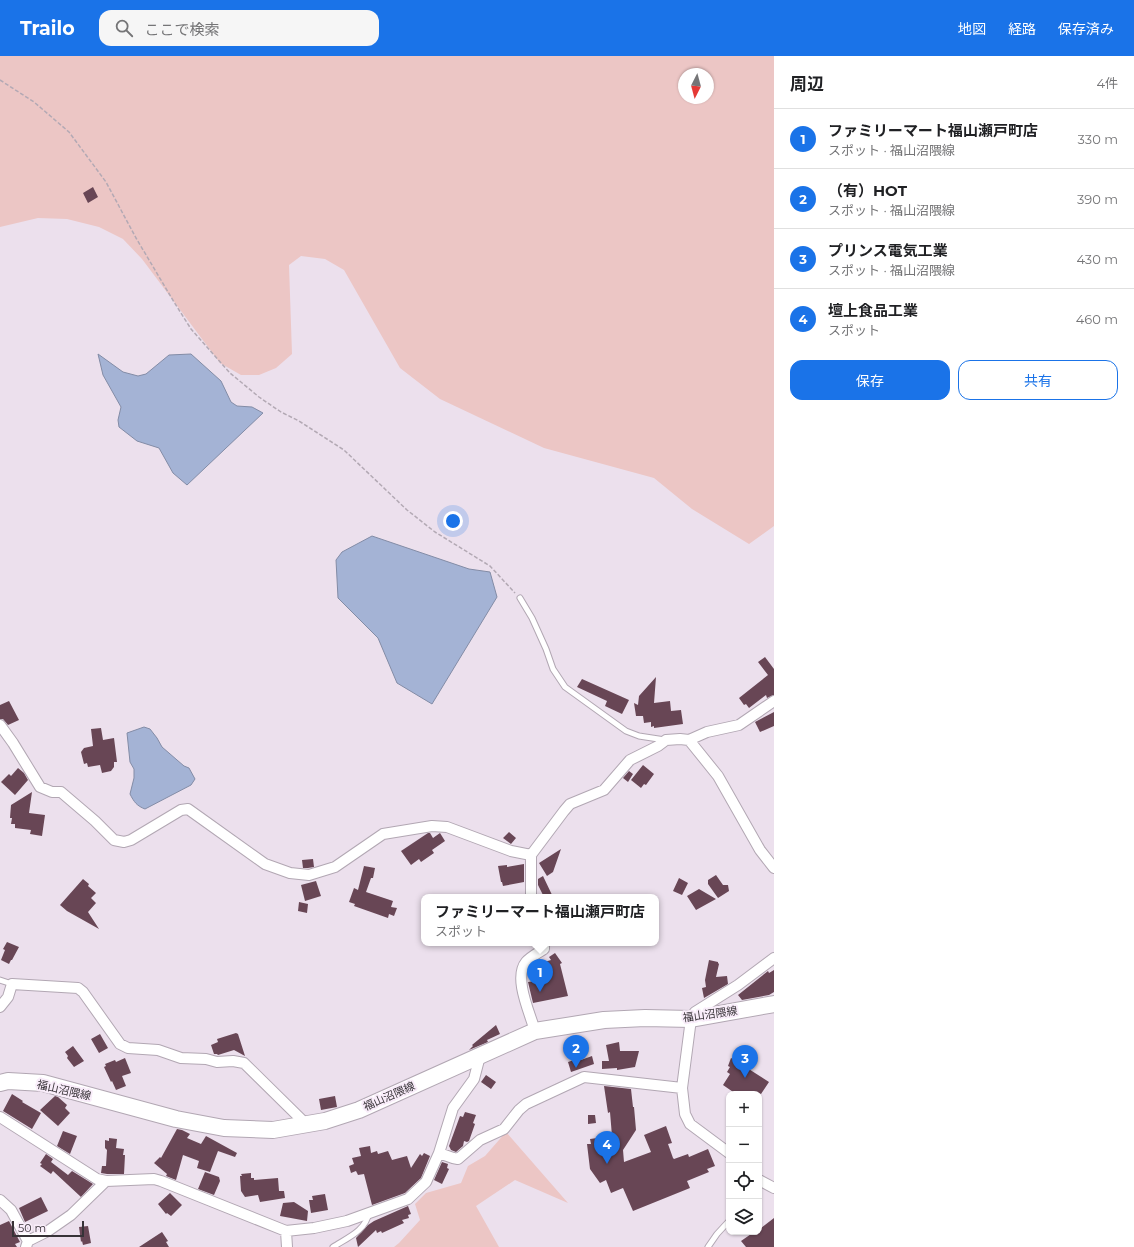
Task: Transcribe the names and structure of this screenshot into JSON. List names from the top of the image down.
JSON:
{
  "streets": {
    "main road": ["福山沼隈線"]
  },
  "scale_bar": "50 m",
  "north": "bottom",
  "page": {
    "header": "Trailo",
    "search": "ここで検索",
    "nav": ["地図", "経路", "保存済み"],
    "heading": ["周辺", "4件"],
    "list": [
      {
        "mark": "1",
        "name": "ファミリーマート福山瀬戸町店",
        "note": "スポット · 福山沼隈線",
        "value": "330 m"
      },
      {
        "mark": "2",
        "name": "（有）HOT",
        "note": "スポット · 福山沼隈線",
        "value": "390 m"
      },
      {
        "mark": "3",
        "name": "プリンス電気工業",
        "note": "スポット · 福山沼隈線",
        "value": "430 m"
      },
      {
        "mark": "4",
        "name": "壇上食品工業",
        "note": "スポット",
        "value": "460 m"
      }
    ],
    "buttons": ["保存", "共有"],
    "popup": ["ファミリーマート福山瀬戸町店", "スポット"],
    "pins": [
      "1",
      "2",
      "3",
      "4"
    ],
    "map_buttons": ["+", "−"],
    "scale": "50 m"
  }
}
